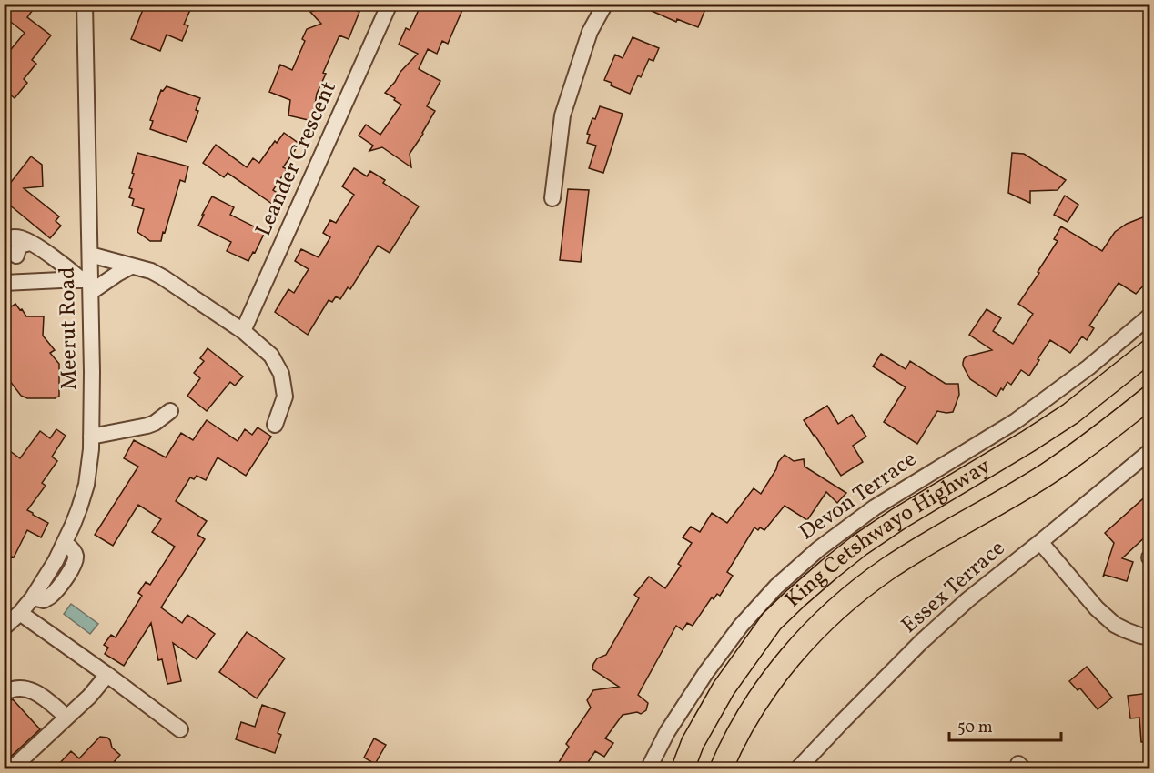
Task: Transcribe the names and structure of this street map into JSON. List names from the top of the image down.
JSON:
{
  "streets": {
    "highway": ["King Cetshwayo Highway"],
    "street": [
      "Leander Crescent",
      "Meerut Road",
      "Devon Terrace",
      "Essex Terrace"
    ]
  },
  "scale_bar": "50 m"
}
